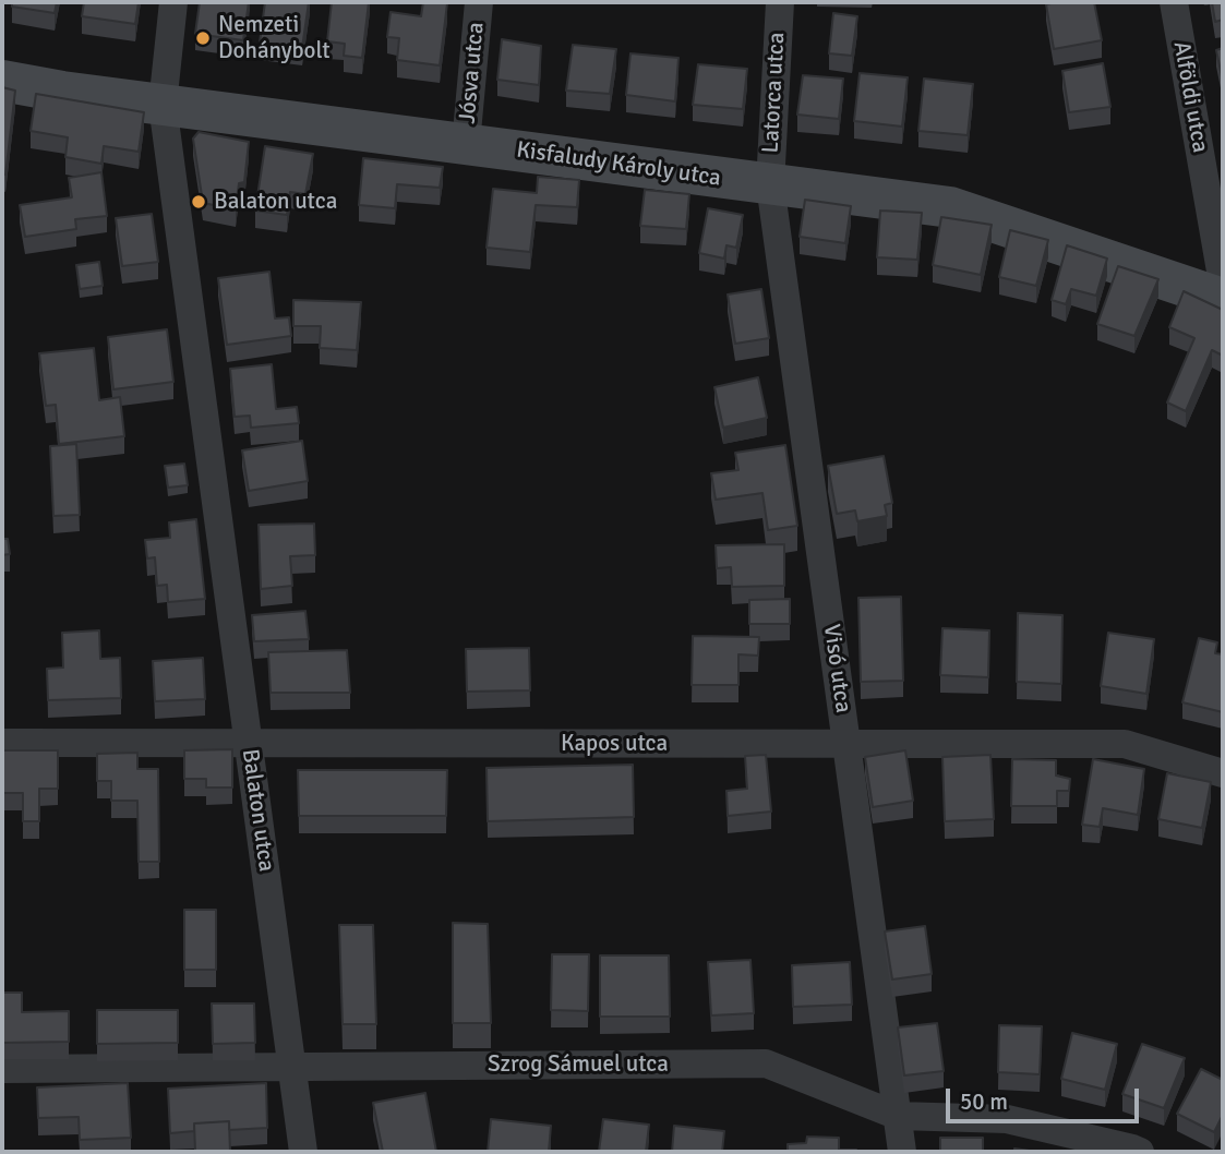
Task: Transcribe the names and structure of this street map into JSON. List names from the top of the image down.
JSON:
{
  "streets": {
    "main road": ["Kisfaludy Károly utca"],
    "street": [
      "Jósva utca",
      "Latorca utca",
      "Alföldi utca",
      "Visó utca",
      "Kapos utca",
      "Balaton utca",
      "Szrog Sámuel utca"
    ]
  },
  "crossings": [
    ["Jósva utca", "Kisfaludy Károly utca"],
    ["Latorca utca", "Kisfaludy Károly utca"],
    ["Latorca utca", "Visó utca"],
    ["Kisfaludy Károly utca", "Visó utca"],
    ["Kisfaludy Károly utca", "Balaton utca"],
    ["Visó utca", "Kapos utca"],
    ["Visó utca", "Szrog Sámuel utca"],
    ["Kapos utca", "Balaton utca"],
    ["Balaton utca", "Szrog Sámuel utca"]
  ],
  "places": ["Nemzeti Dohánybolt", "Balaton utca"],
  "scale_bar": "50 m"
}
